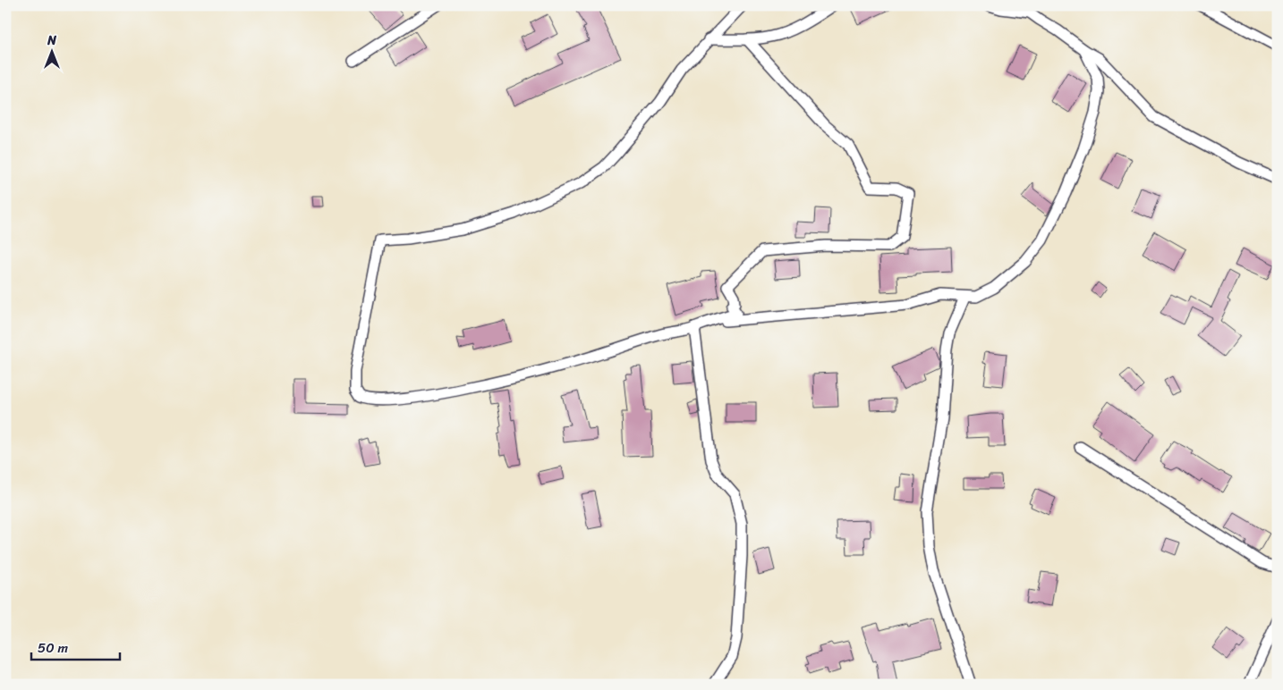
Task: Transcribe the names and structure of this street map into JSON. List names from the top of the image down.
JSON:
{
  "scale_bar": "50 m",
  "north": "top"
}
